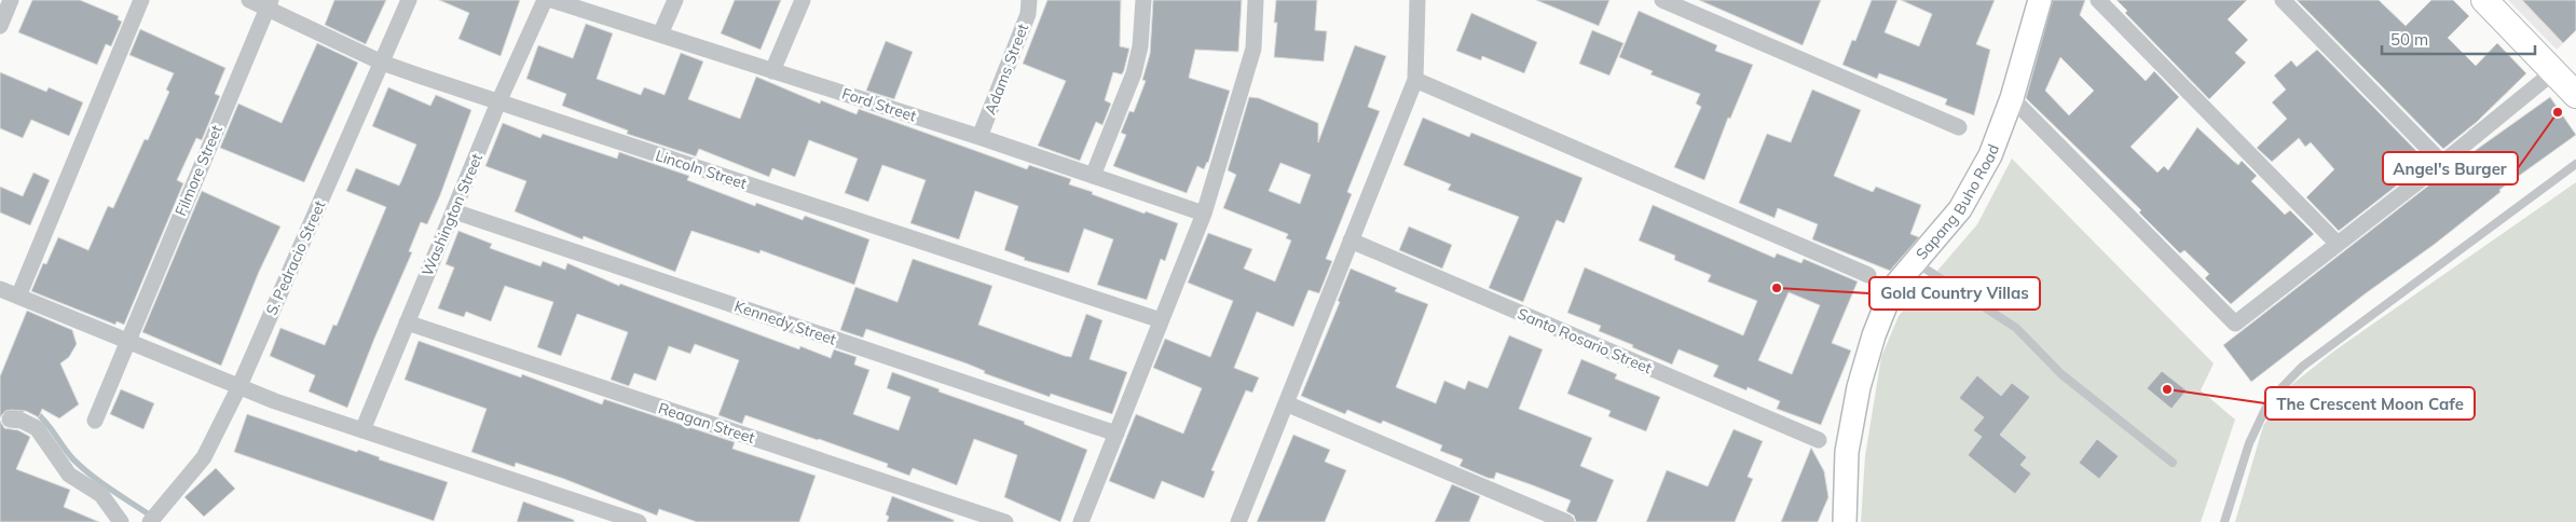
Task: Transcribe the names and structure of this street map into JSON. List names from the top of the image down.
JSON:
{
  "streets": {
    "street": [
      "Adams Street",
      "Ford Street",
      "Lincoln Street",
      "Filmore Street",
      "Sapang Buho Road",
      "Washington Street",
      "S. Pedracio Street",
      "Kennedy Street",
      "Santo Rosario Street",
      "Reagan Street"
    ]
  },
  "crossings": [
    ["Adams Street", "Ford Street"],
    ["Lincoln Street", "Filmore Street"],
    ["Lincoln Street", "Washington Street"],
    ["Lincoln Street", "S. Pedracio Street"],
    ["Washington Street", "Kennedy Street"],
    ["Washington Street", "Reagan Street"]
  ],
  "places": ["Angel's Burger", "Gold Country Villas", "The Crescent Moon Cafe"],
  "scale_bar": "50 m"
}
